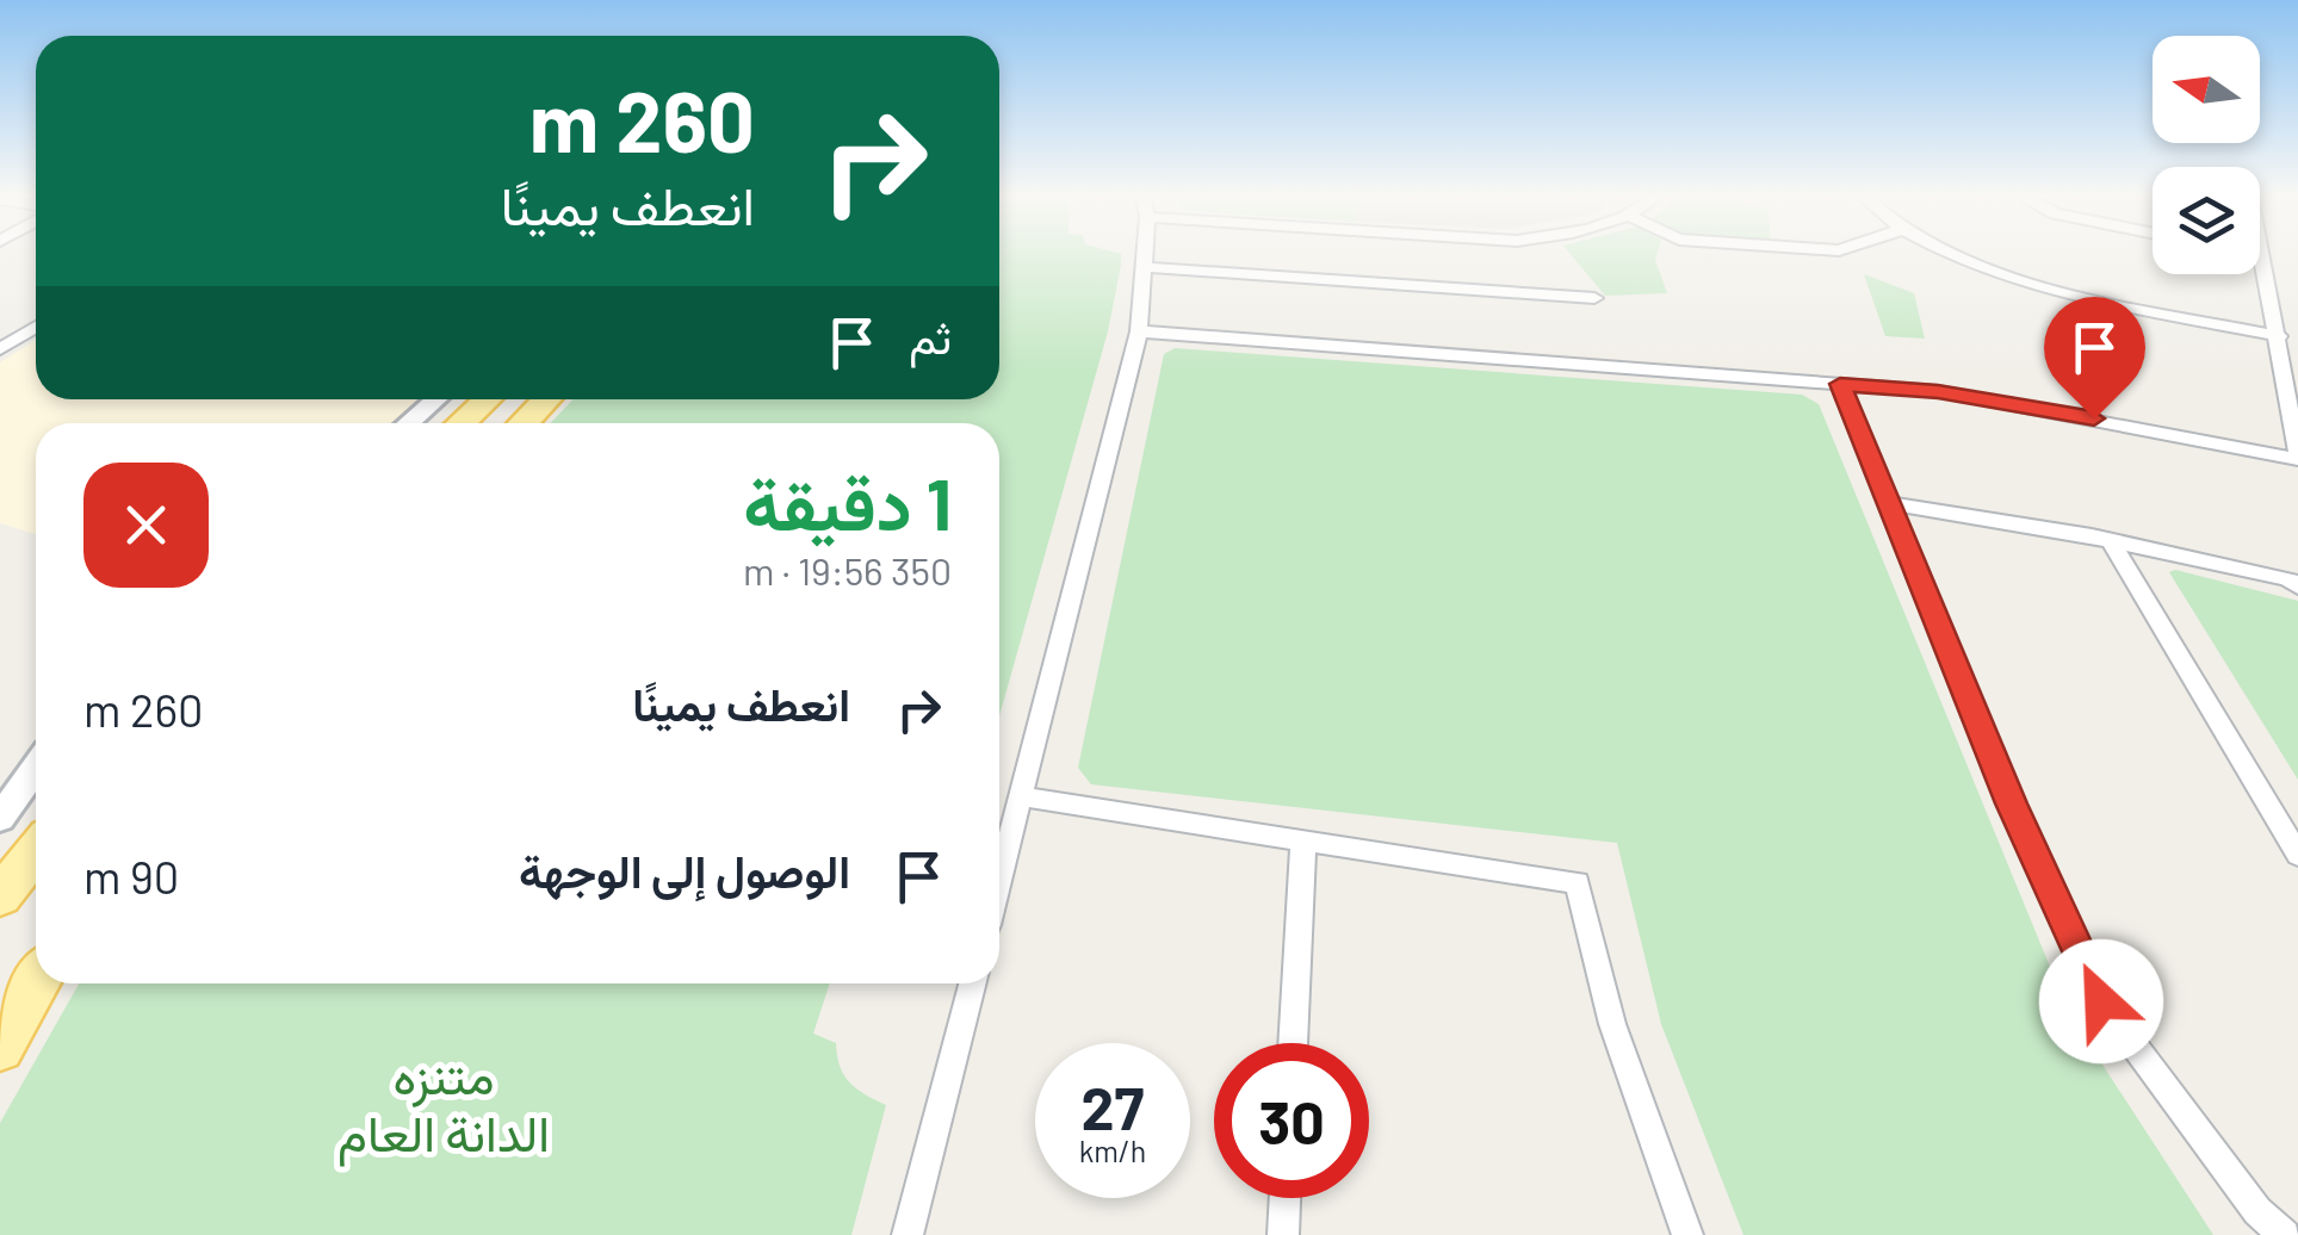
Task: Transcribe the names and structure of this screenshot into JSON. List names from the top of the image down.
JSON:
{
  "parks": ["متنزه الدانة العام"],
  "north": "left",
  "page": {
    "turn": ["260 m", "انعطف يمينًا"],
    "then": "ثم",
    "heading": ["1 دقيقة", "350 m · 19:56"],
    "list": [
      {
        "name": "انعطف يمينًا",
        "value": "260 m"
      },
      {
        "name": "الوصول إلى الوجهة",
        "value": "90 m"
      }
    ],
    "speed": "27 km/h",
    "limit": "30"
  }
}
